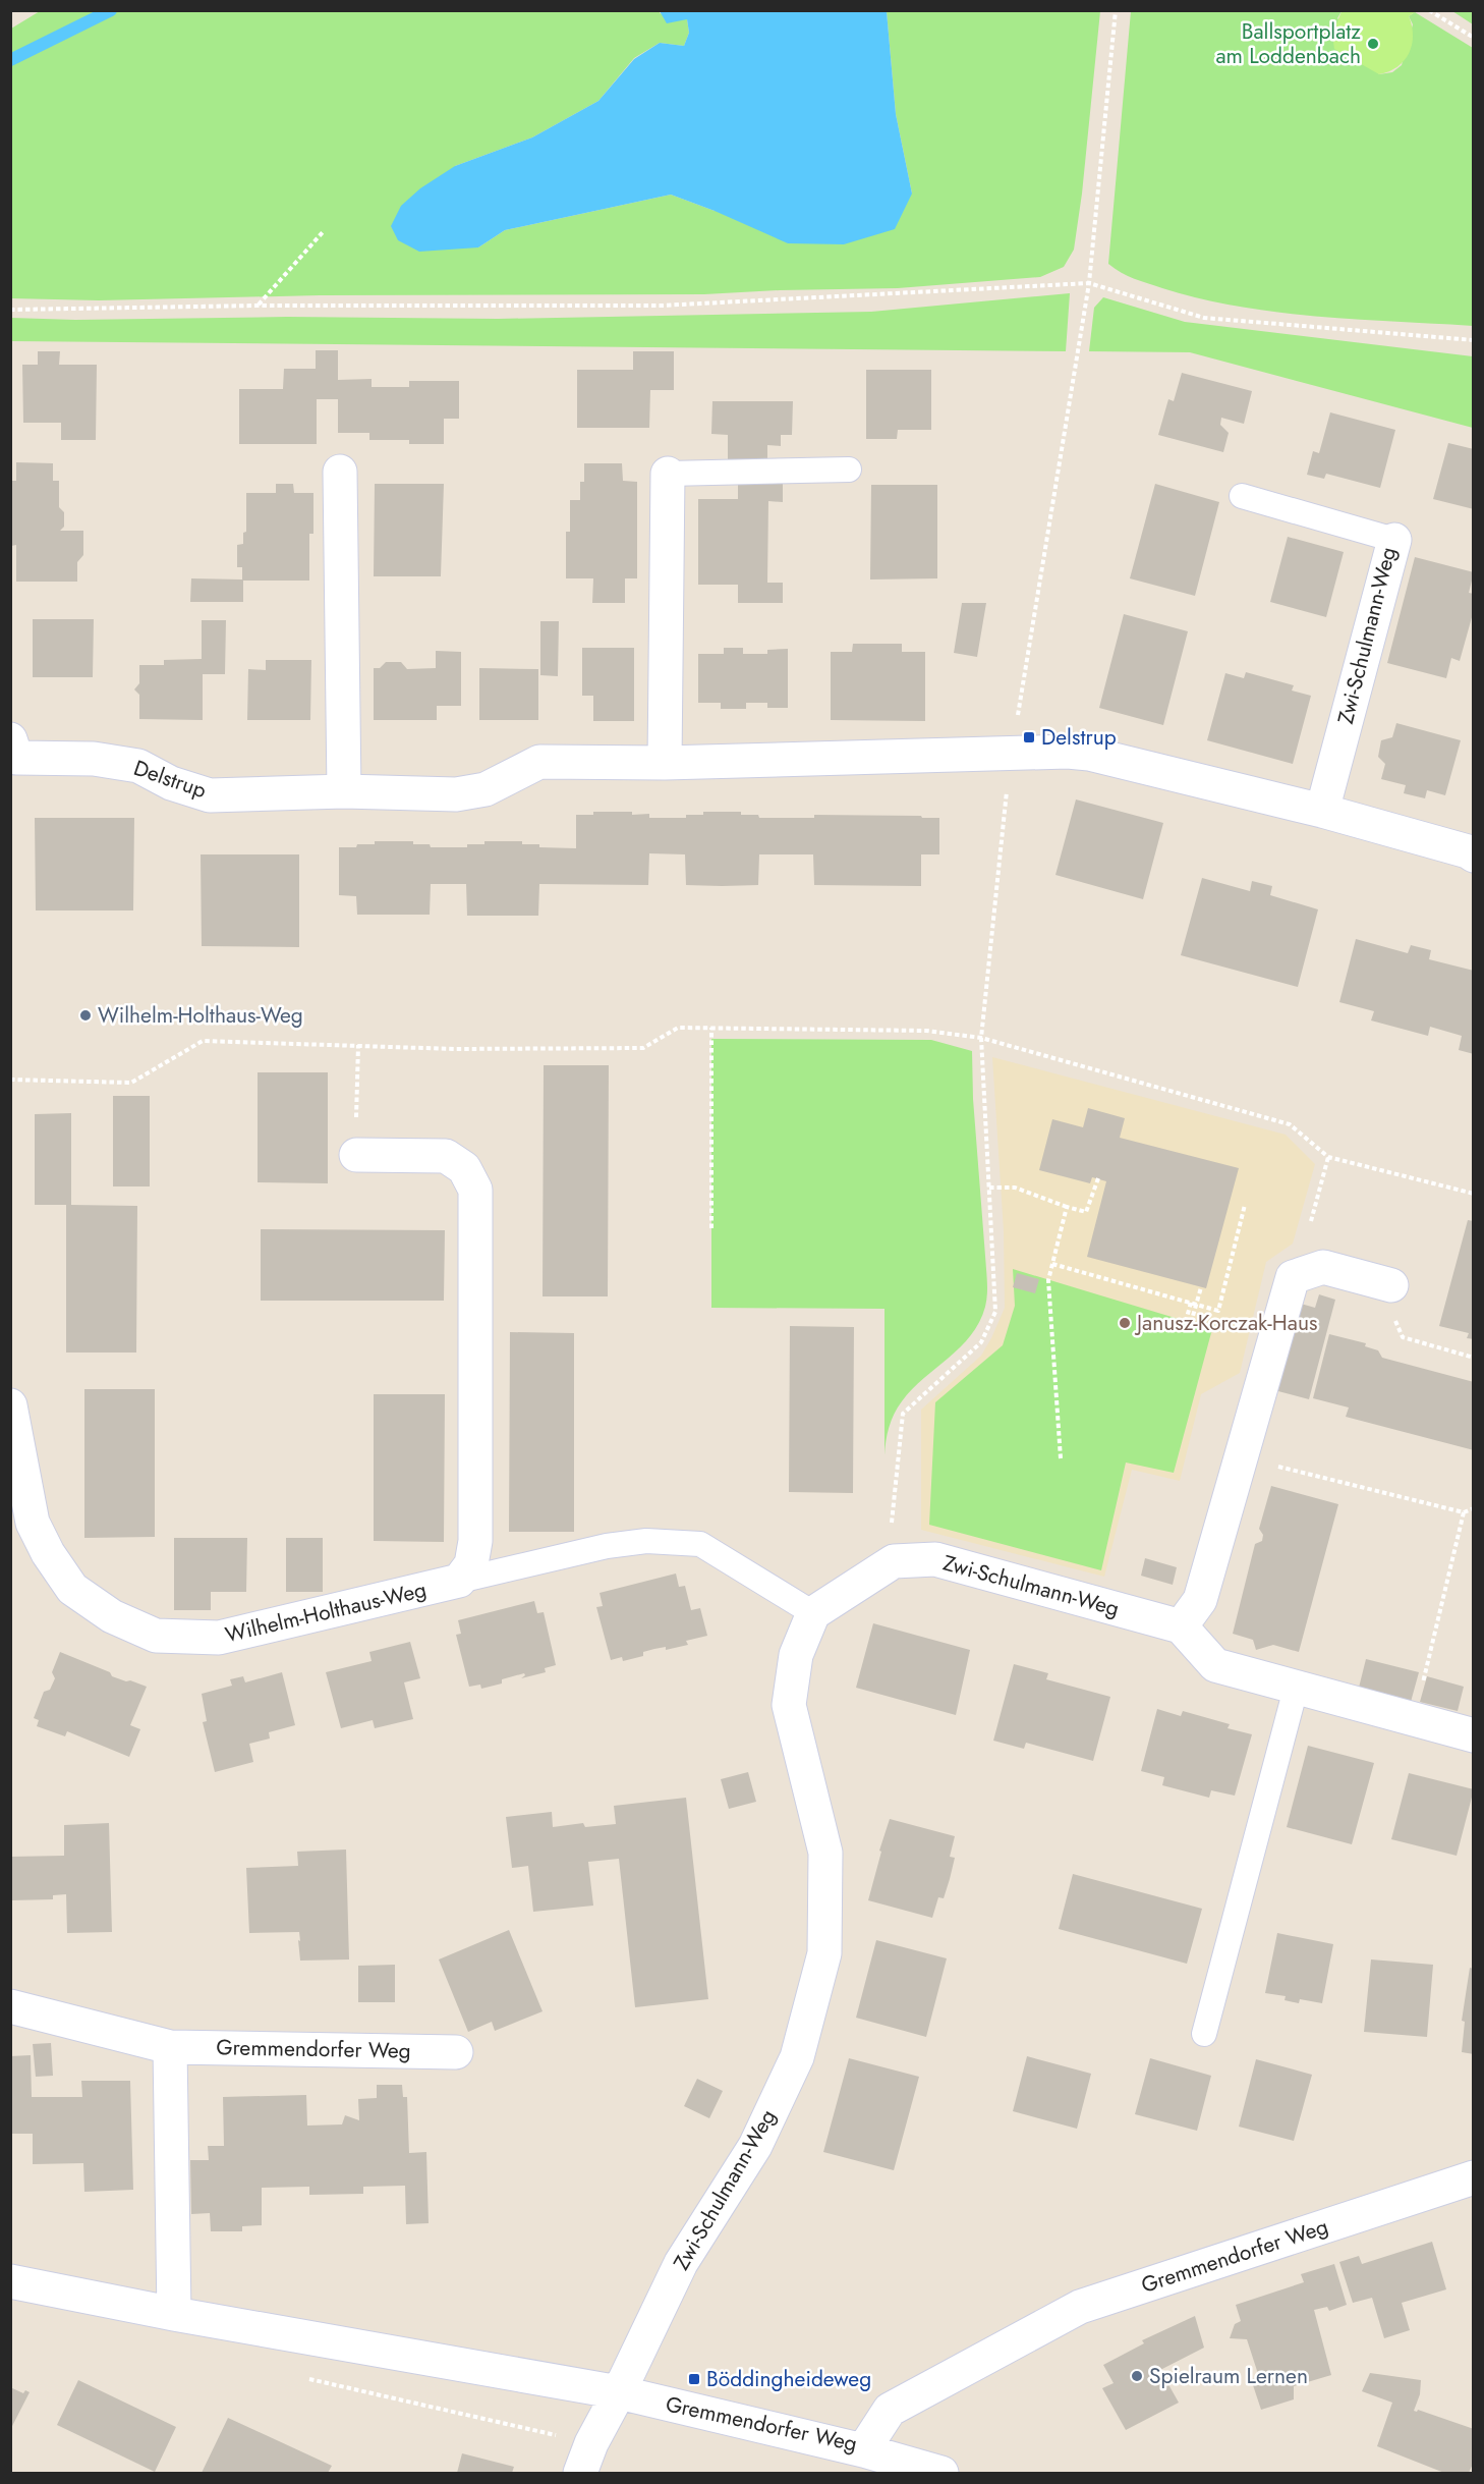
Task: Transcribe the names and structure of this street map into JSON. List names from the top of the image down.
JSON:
{
  "streets": {
    "street": [
      "Zwi-Schulmann-Weg",
      "Delstrup",
      "Wilhelm-Holthaus-Weg",
      "Gremmendorfer Weg"
    ]
  },
  "crossings": [
    ["Zwi-Schulmann-Weg", "Wilhelm-Holthaus-Weg"],
    ["Zwi-Schulmann-Weg", "Gremmendorfer Weg"]
  ],
  "places": {
    "other": [
      "Ballsportplatz am Loddenbach",
      "Wilhelm-Holthaus-Weg",
      "Janusz-Korczak-Haus",
      "Spielraum Lernen"
    ],
    "transit": ["Delstrup", "Böddingheideweg"]
  }
}
